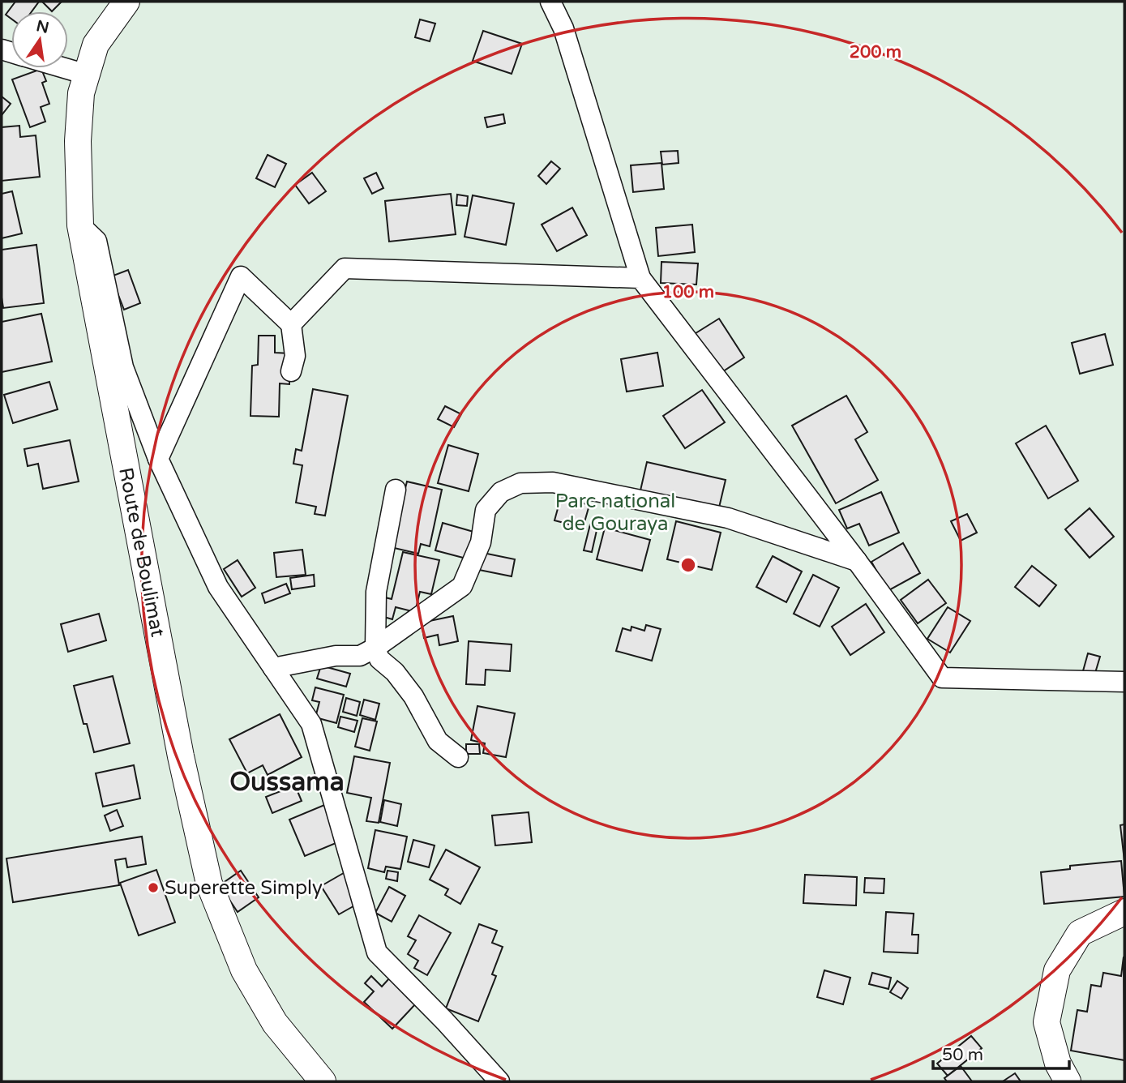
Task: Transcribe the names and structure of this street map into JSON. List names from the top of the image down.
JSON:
{
  "streets": {
    "main road": ["Route de Boulimat"]
  },
  "districts": ["Oussama"],
  "parks": ["Parc national de Gouraya"],
  "places": ["Superette Simply"],
  "scale_bar": "50 m",
  "north": "top",
  "rings": ["200 m", "100 m"]
}
